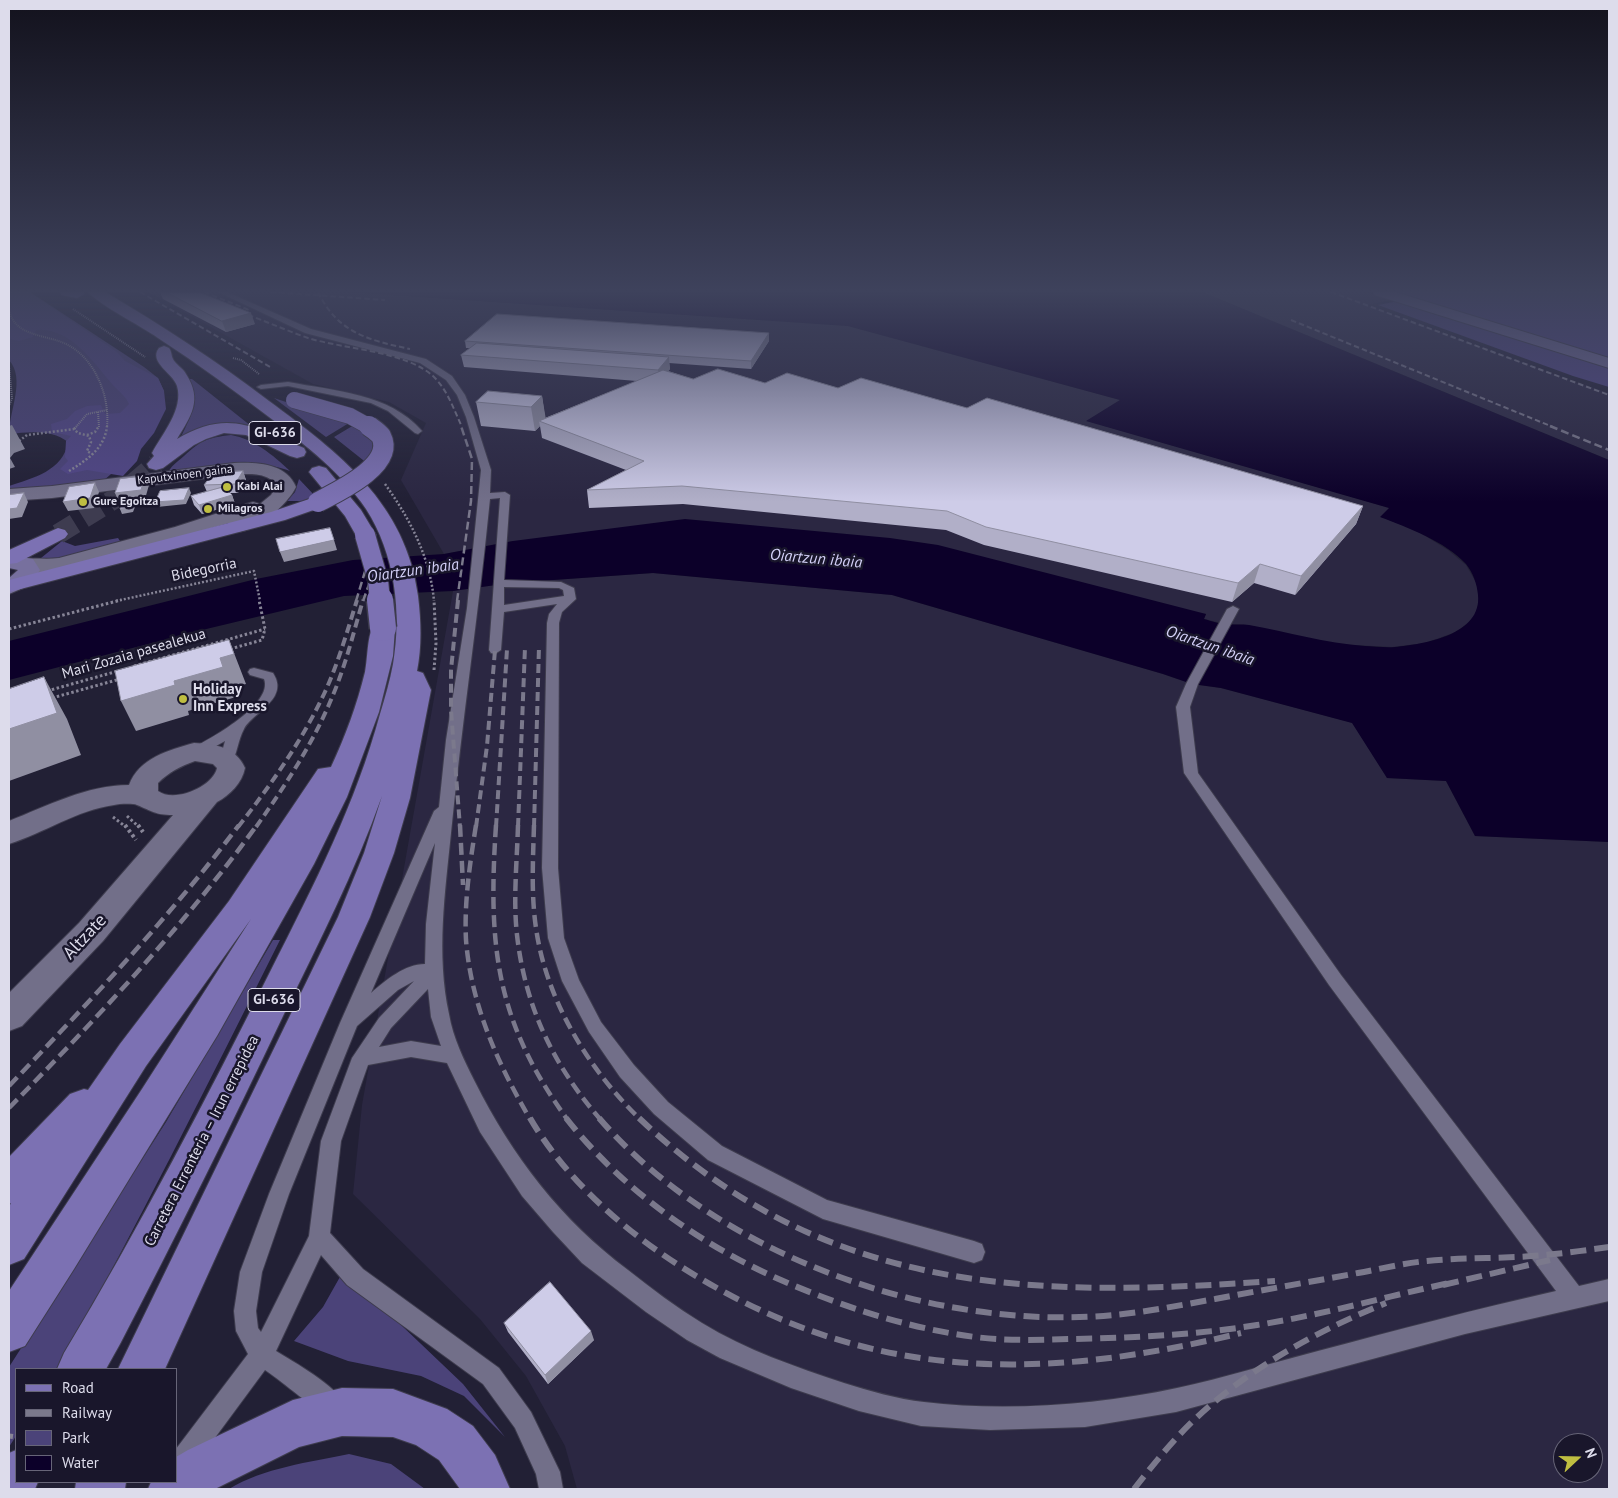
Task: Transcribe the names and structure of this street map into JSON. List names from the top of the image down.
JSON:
{
  "streets": {
    "main road": ["GI-636", "Carretera Errenteria – Irun errepidea"],
    "street": ["Kaputxinoen gaina", "Altzate"],
    "path": ["Bidegorria", "Mari Zozaia pasealekua"]
  },
  "crossings": [
    ["Bidegorria", "Mari Zozaia pasealekua"]
  ],
  "water": ["Oiartzun ibaia"],
  "places": [
    "Kabi Alai",
    "Gure Egoitza",
    "Milagros",
    "Holiday Inn Express"
  ],
  "legend": [
    "Road",
    "Railway",
    "Park",
    "Water"
  ],
  "north": "right"
}
